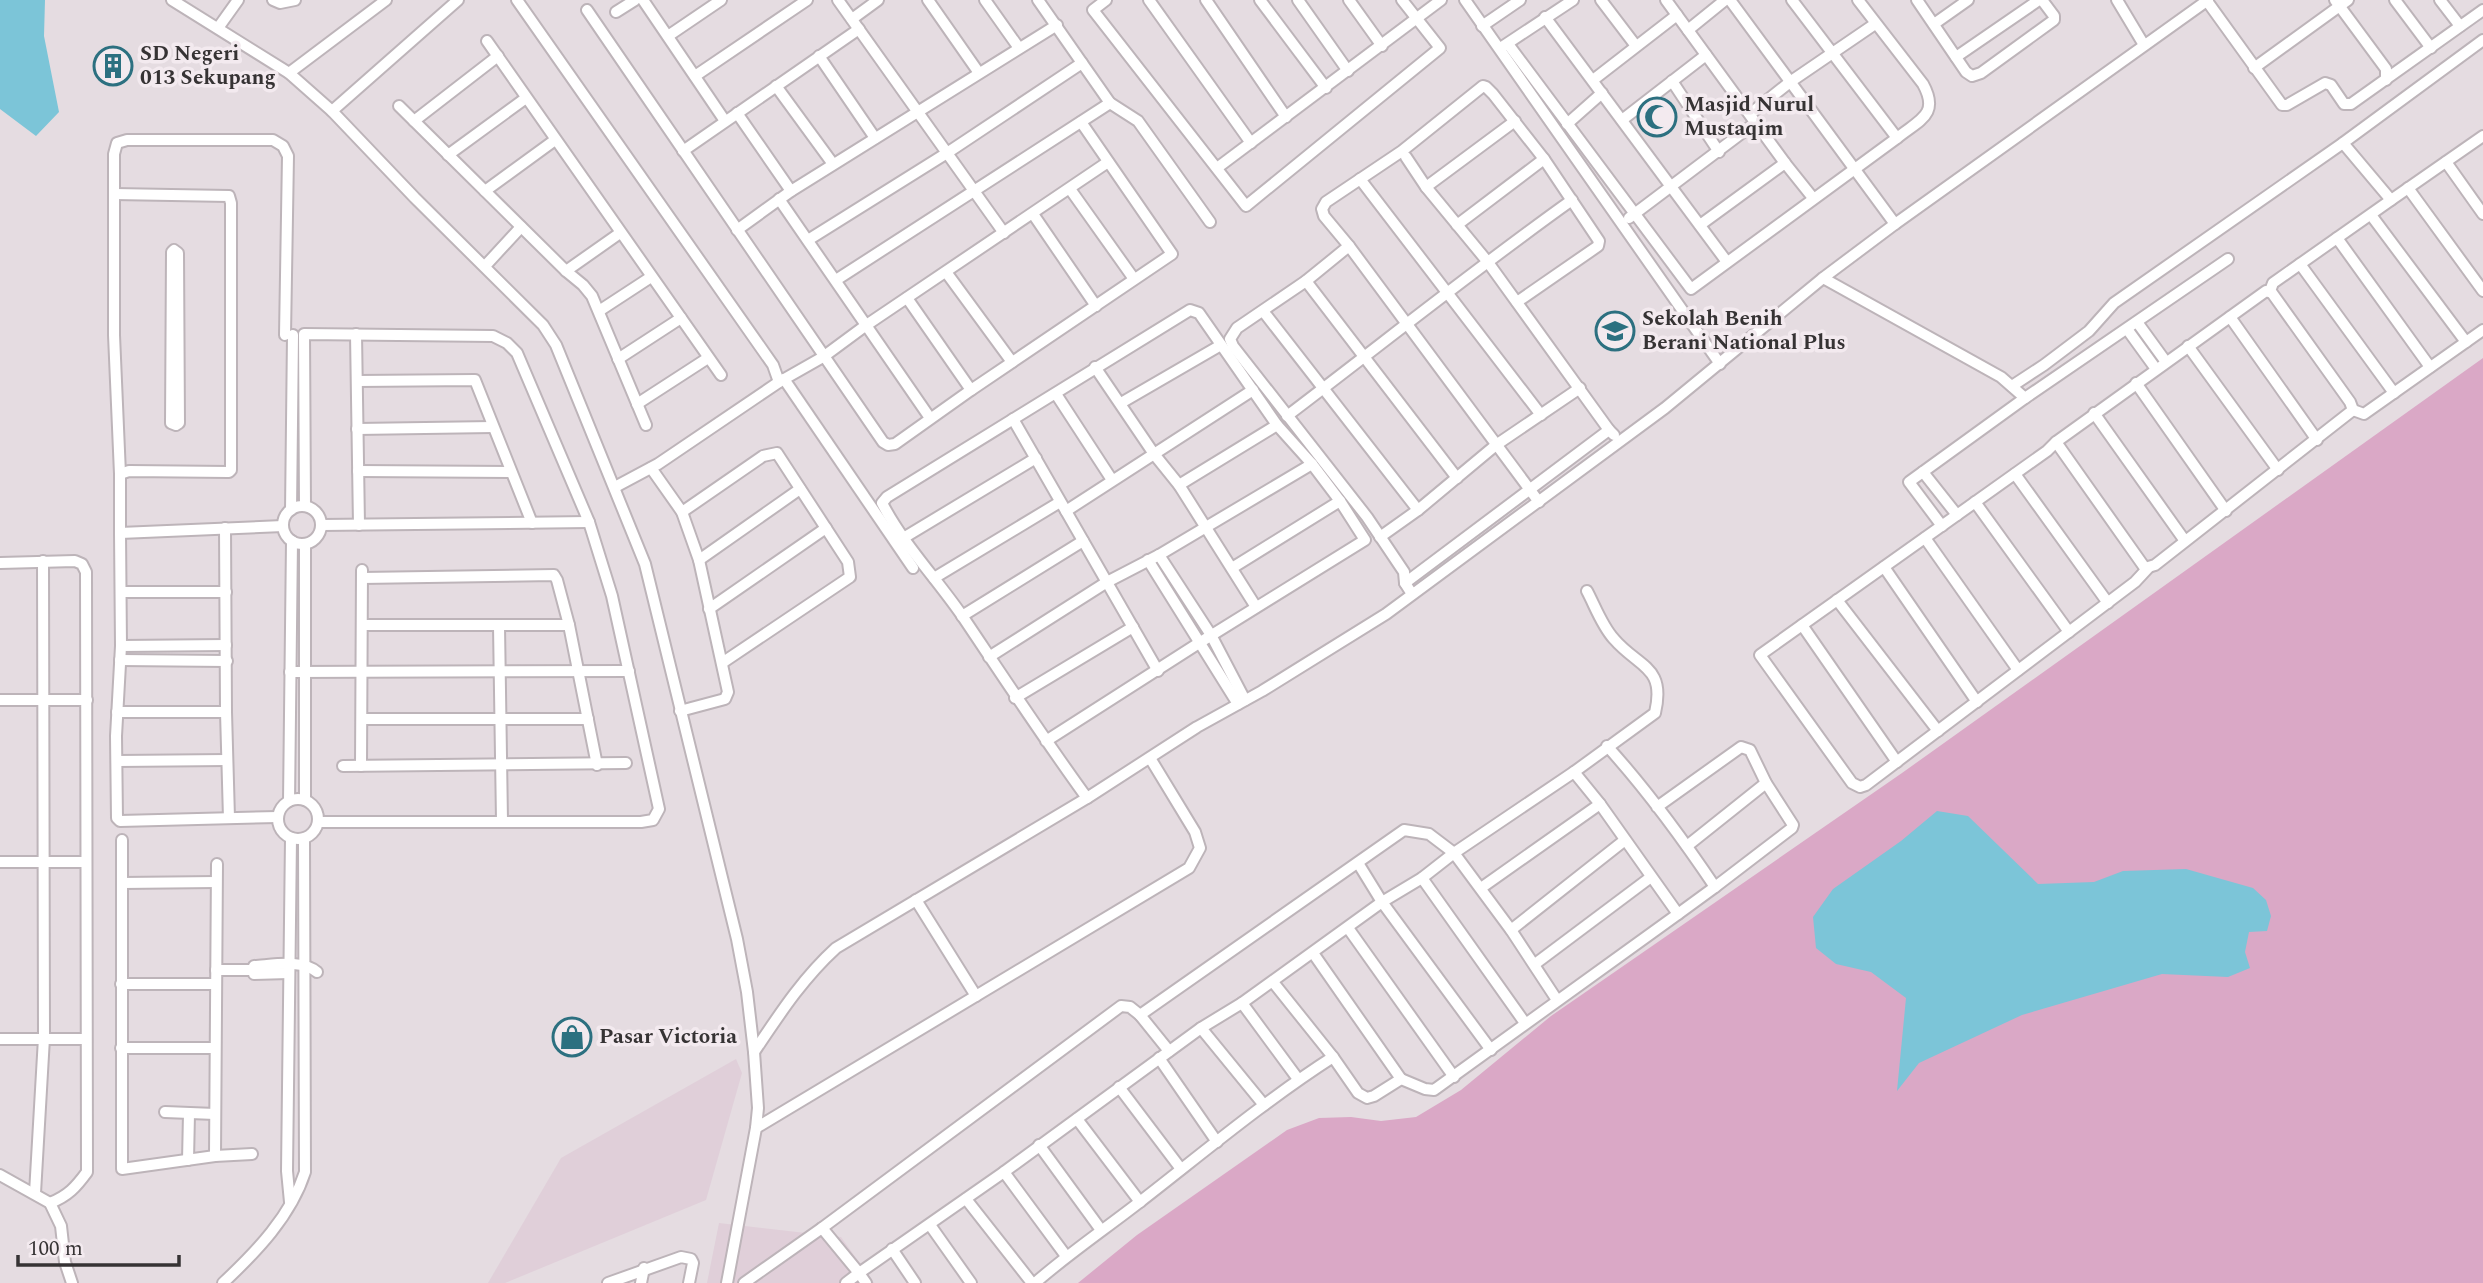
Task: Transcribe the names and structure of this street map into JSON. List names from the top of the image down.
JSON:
{
  "places": {
    "building": ["SD Negeri 013 Sekupang"],
    "mosque": ["Masjid Nurul Mustaqim"],
    "school or university": ["Sekolah Benih Berani National Plus"],
    "shop": ["Pasar Victoria"]
  },
  "scale_bar": "100 m"
}
